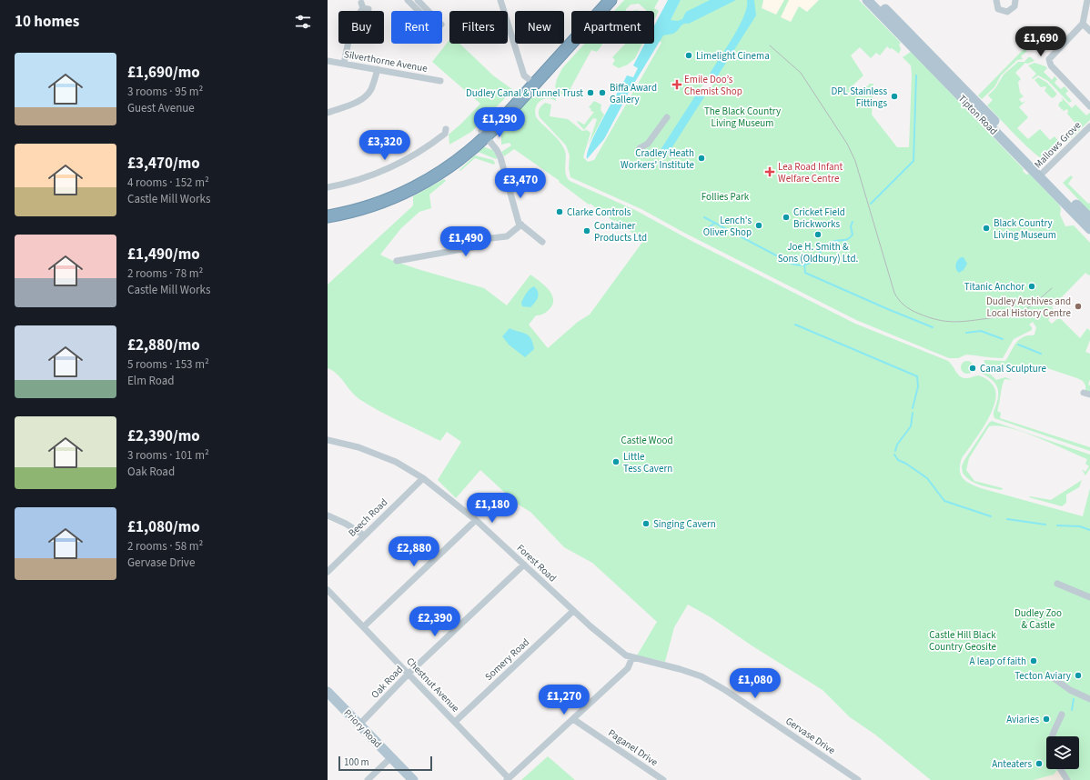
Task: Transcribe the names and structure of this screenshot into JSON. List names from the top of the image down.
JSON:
{
  "streets": {
    "main road": ["Tipton Road", "Priory Road"],
    "street": [
      "Silverthorne Avenue",
      "Mallows Grove",
      "Beech Road",
      "Forest Road",
      "Somery Road",
      "Oak Road",
      "Chestnut Avenue",
      "Gervase Drive",
      "Paganel Drive"
    ]
  },
  "crossings": [
    ["Tipton Road", "Mallows Grove"],
    ["Beech Road", "Forest Road"],
    ["Forest Road", "Somery Road"],
    ["Forest Road", "Oak Road"],
    ["Forest Road", "Gervase Drive"],
    ["Somery Road", "Chestnut Avenue"],
    ["Oak Road", "Chestnut Avenue"],
    ["Oak Road", "Priory Road"]
  ],
  "parks": [
    "The Black Country Living Museum",
    "Follies Park",
    "Castle Wood",
    "Dudley Zoo & Castle",
    "Castle Hill Black Country Geosite"
  ],
  "places": {
    "other": [
      "Limelight Cinema",
      "Dudley Canal & Tunnel Trust",
      "Biffa Award Gallery",
      "DPL Stainless Fittings",
      "Cradley Heath Workers' Institute",
      "Clarke Controls",
      "Cricket Field Brickworks",
      "Lench's Oliver Shop",
      "Black Country Living Museum",
      "Container Products Ltd",
      "Joe H. Smith & Sons (Oldbury) Ltd.",
      "Titanic Anchor",
      "Dudley Archives and Local History Centre",
      "Canal Sculpture",
      "Little Tess Cavern",
      "Singing Cavern",
      "A leap of faith",
      "Tecton Aviary",
      "Aviaries",
      "Anteaters"
    ],
    "health": ["Emile Doo’s Chemist Shop", "Lea Road Infant Welfare Centre"]
  },
  "scale_bar": "100 m",
  "page": {
    "heading": "10 homes",
    "chip": [
      "Buy",
      "Rent",
      "Filters",
      "New",
      "Apartment"
    ],
    "price": [
      "£1,690",
      "£1,290",
      "£3,320",
      "£3,470",
      "£1,490",
      "£1,180",
      "£2,880",
      "£2,390",
      "£1,080",
      "£1,270"
    ],
    "list": [
      {
        "name": "£1,690/mo",
        "note": "3 rooms · 95 m² · Guest Avenue"
      },
      {
        "name": "£3,470/mo",
        "note": "4 rooms · 152 m² · Castle Mill Works"
      },
      {
        "name": "£1,490/mo",
        "note": "2 rooms · 78 m² · Castle Mill Works"
      },
      {
        "name": "£2,880/mo",
        "note": "5 rooms · 153 m² · Elm Road"
      },
      {
        "name": "£2,390/mo",
        "note": "3 rooms · 101 m² · Oak Road"
      },
      {
        "name": "£1,080/mo",
        "note": "2 rooms · 58 m² · Gervase Drive"
      }
    ],
    "scale": "100 m"
  }
}
